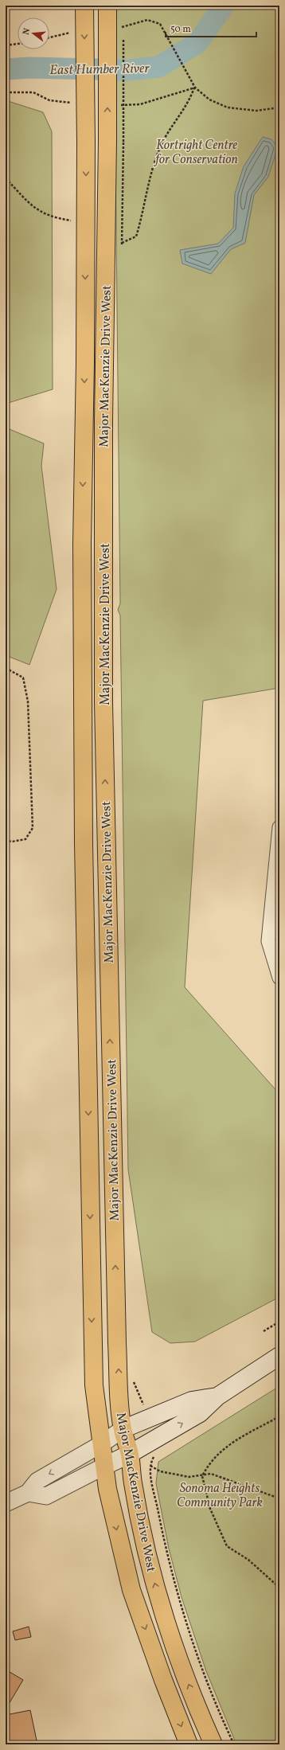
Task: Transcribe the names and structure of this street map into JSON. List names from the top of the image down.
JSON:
{
  "streets": {
    "main road": ["Major MacKenzie Drive West"]
  },
  "water": ["East Humber River"],
  "parks": ["Kortright Centre for Conservation", "Sonoma Heights Community Park"],
  "scale_bar": "50 m",
  "north": "left"
}
